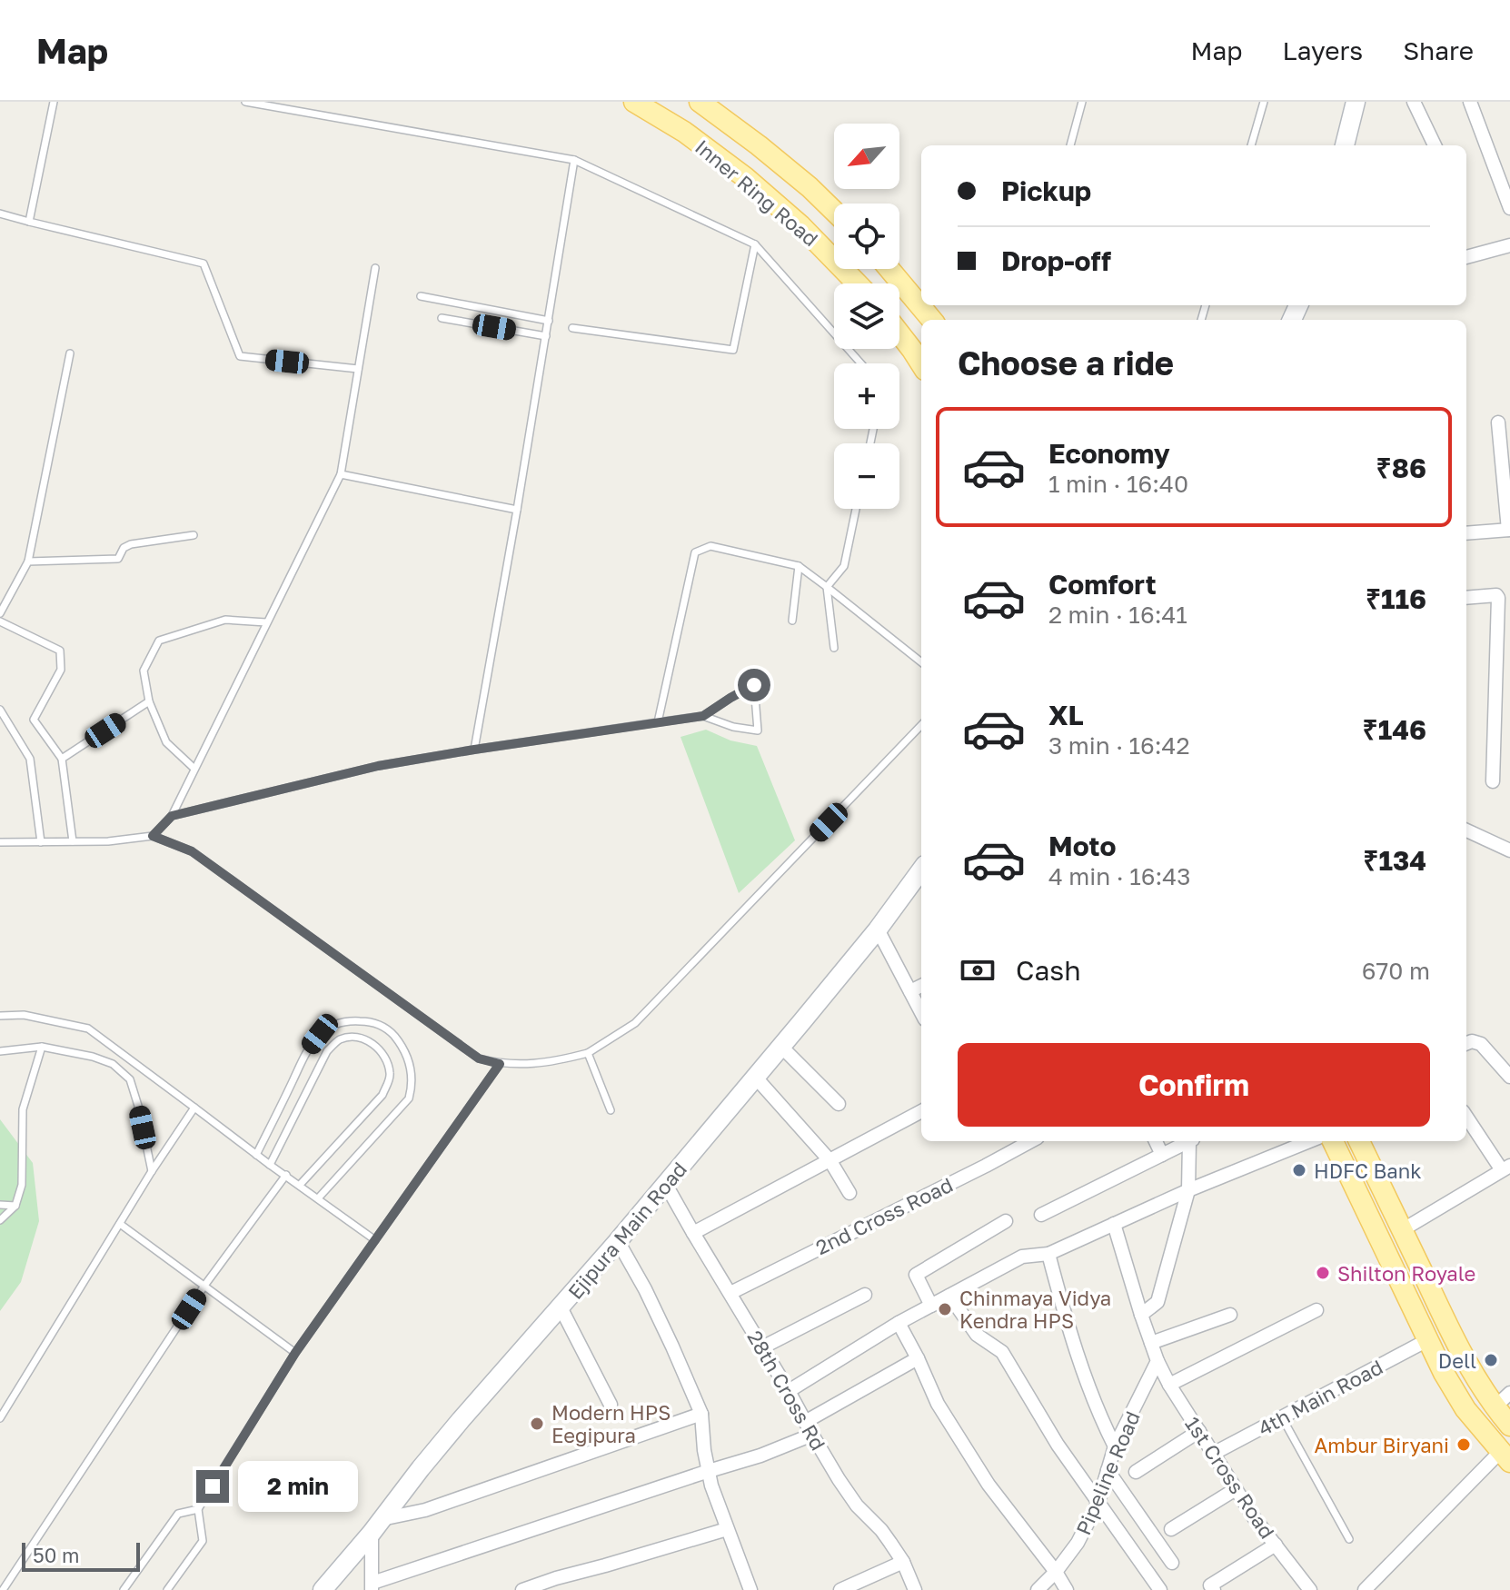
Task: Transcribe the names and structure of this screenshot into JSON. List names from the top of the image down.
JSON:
{
  "streets": {
    "main road": ["Inner Ring Road"],
    "street": [
      "2nd Cross Road",
      "Ejipura Main Road",
      "28th Cross Rd",
      "4th Main Road",
      "Pipeline Road",
      "1st Cross Road"
    ]
  },
  "crossings": [
    ["2nd Cross Road", "28th Cross Rd"],
    ["Ejipura Main Road", "28th Cross Rd"],
    ["4th Main Road", "1st Cross Road"],
    ["Pipeline Road", "1st Cross Road"]
  ],
  "places": [
    "HDFC Bank",
    "Shilton Royale",
    "Chinmaya Vidya Kendra HPS",
    "Dell",
    "Modern HPS Eegipura",
    "Ambur Biryani"
  ],
  "scale_bar": "50 m",
  "north": "bottom left",
  "page": {
    "header": "Map",
    "nav": ["Map", "Layers", "Share"],
    "map_buttons": ["+", "−"],
    "banner": ["Pickup", "Drop-off"],
    "heading": "Choose a ride",
    "list": [
      {
        "name": "Economy",
        "note": "1 min · 16:40",
        "value": "₹86"
      },
      {
        "name": "Comfort",
        "note": "2 min · 16:41",
        "value": "₹116"
      },
      {
        "name": "XL",
        "note": "3 min · 16:42",
        "value": "₹146"
      },
      {
        "name": "Moto",
        "note": "4 min · 16:43",
        "value": "₹134"
      }
    ],
    "pay": ["Cash", "670 m"],
    "buttons": "Confirm",
    "bubble": "2 min",
    "scale": "50 m"
  }
}
